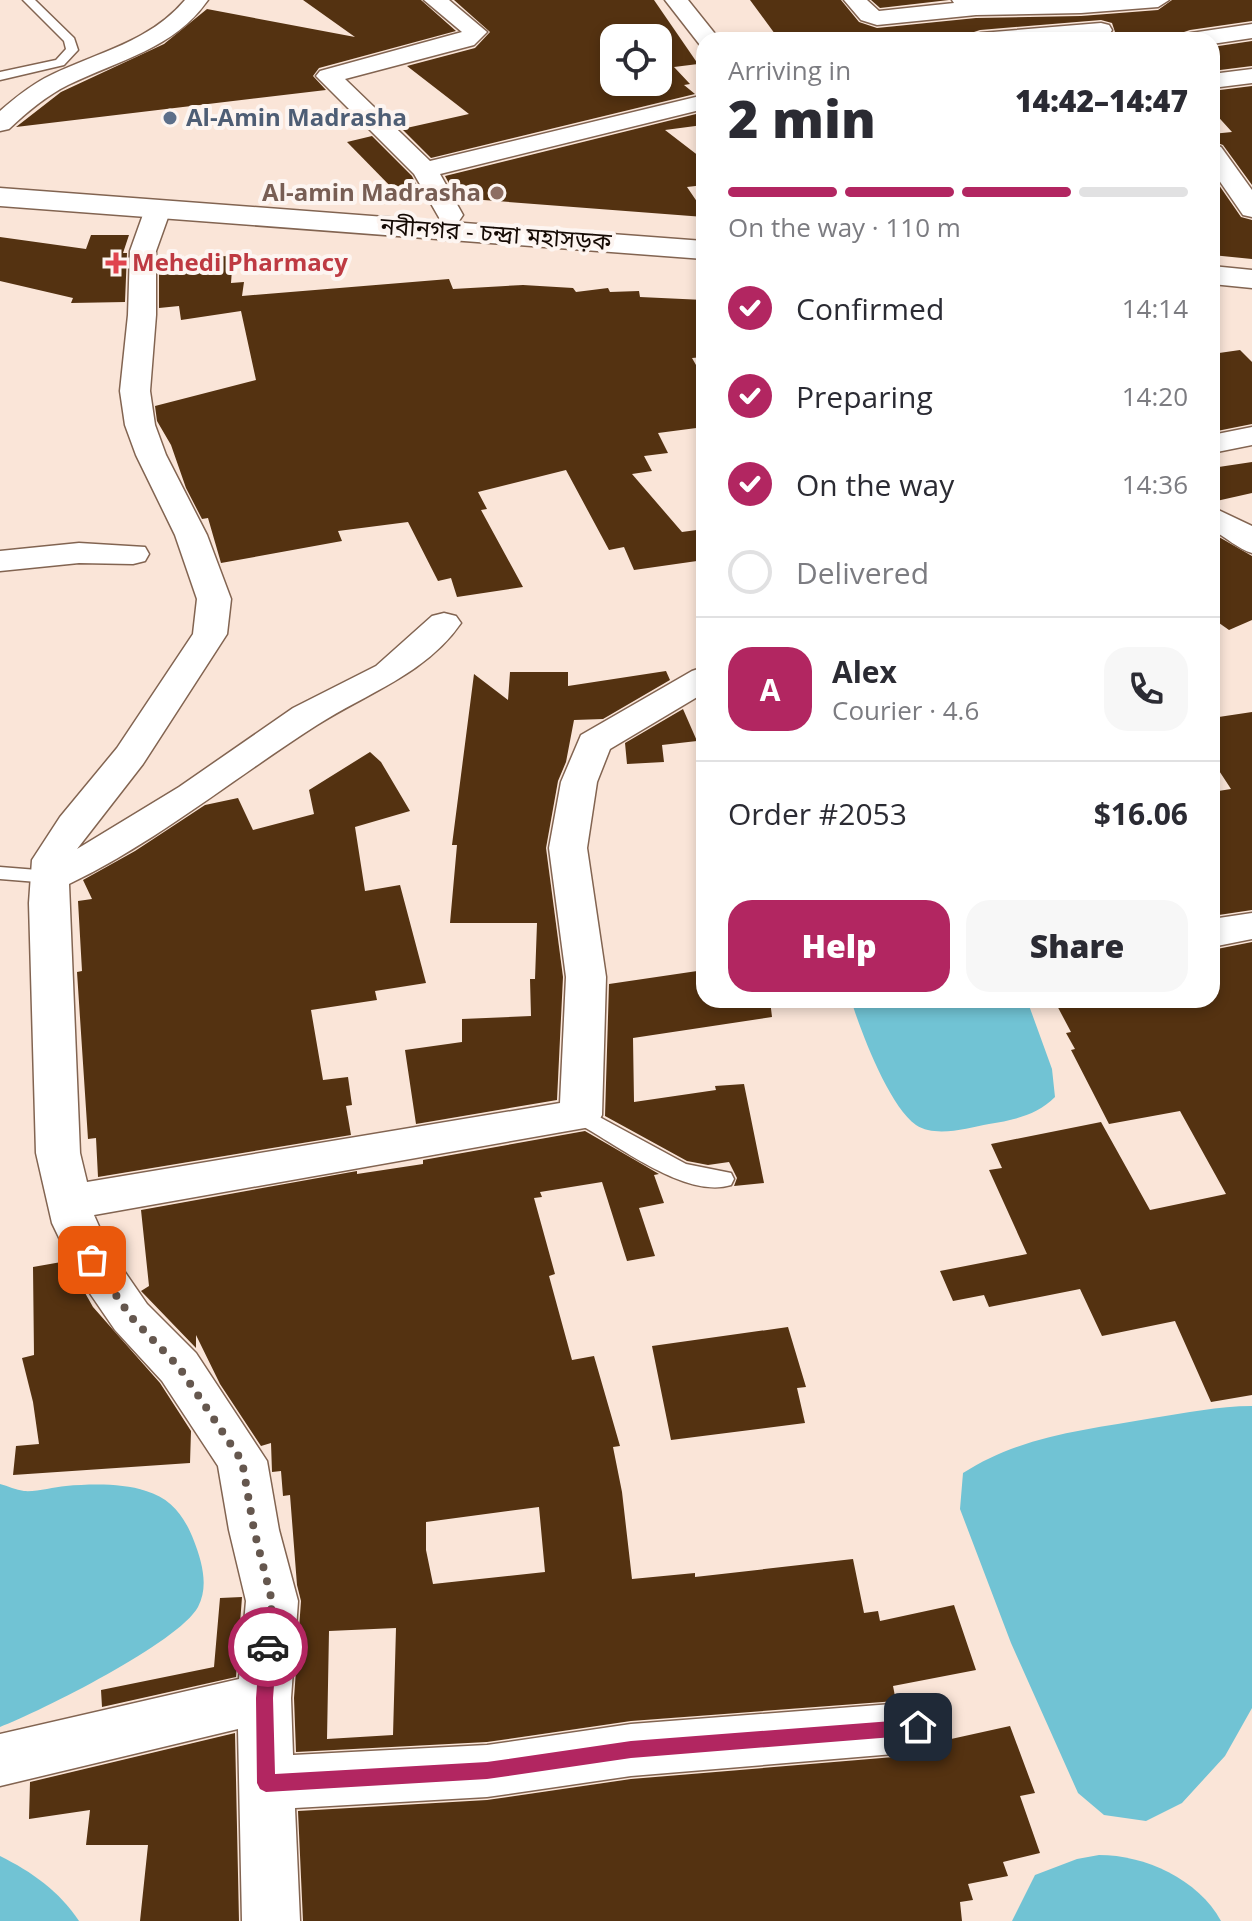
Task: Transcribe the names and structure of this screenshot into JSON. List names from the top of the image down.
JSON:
{
  "streets": {
    "highway": ["নবীনগর - চন্দ্রা মহাসড়ক"]
  },
  "places": {
    "other": ["Al-Amin Madrasha", "Al-amin Madrasha"],
    "health": ["Mehedi Pharmacy"]
  },
  "page": {
    "heading": ["2 min", "Arriving in", "14:42–14:47"],
    "panel": [
      "Alex",
      "Courier · 4.6",
      "Order #2053",
      "$16.06"
    ],
    "bar": "On the way · 110 m",
    "list": [
      ["Confirmed", "14:14"],
      ["Preparing", "14:20"],
      ["On the way", "14:36"],
      "Delivered"
    ],
    "round": "A",
    "buttons": ["Help", "Share"]
  }
}
